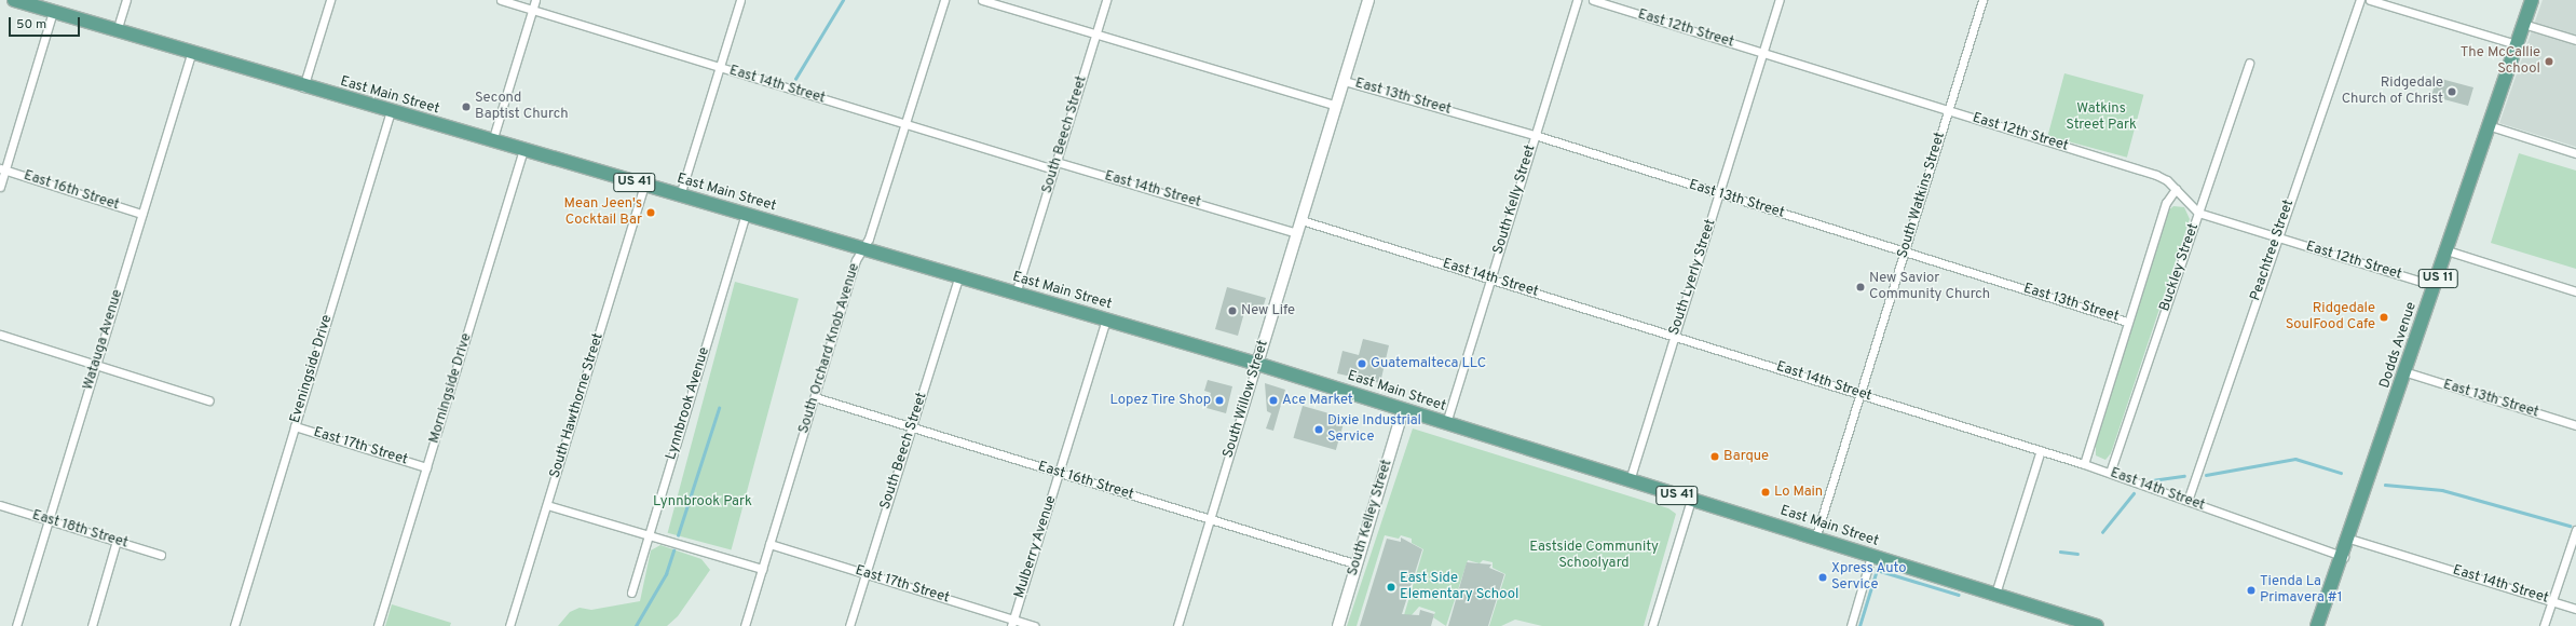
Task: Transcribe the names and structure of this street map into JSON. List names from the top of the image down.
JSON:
{
  "streets": {
    "main road": [
      "East Main Street",
      "US 41",
      "US 11",
      "Dodds Avenue",
      "South Willow Street",
      "South Kelley Street"
    ],
    "street": [
      "East 12th Street",
      "East 14th Street",
      "East 13th Street",
      "South Beech Street",
      "East 16th Street",
      "South Watkins Street",
      "South Kelly Street",
      "Peachtree Street",
      "Buckley Street",
      "South Lyerly Street",
      "Watauga Avenue",
      "South Orchard Knob Avenue",
      "Eveningside Drive",
      "Morningside Drive",
      "Lynnbrook Avenue",
      "South Hawthorne Street",
      "East 17th Street",
      "East 18th Street",
      "Mulberry Avenue"
    ]
  },
  "crossings": [
    ["East 12th Street", "South Watkins Street"],
    ["East 12th Street", "Peachtree Street"],
    ["East 12th Street", "Buckley Street"],
    ["East 12th Street", "South Lyerly Street"],
    ["East 12th Street", "Dodds Avenue"],
    ["East 14th Street", "South Beech Street"],
    ["East 14th Street", "South Watkins Street"],
    ["East 14th Street", "South Kelly Street"],
    ["East 14th Street", "Peachtree Street"],
    ["East 14th Street", "Buckley Street"],
    ["East 14th Street", "South Lyerly Street"],
    ["East 14th Street", "Dodds Avenue"],
    ["East 14th Street", "South Orchard Knob Avenue"],
    ["East 14th Street", "South Willow Street"],
    ["East Main Street", "South Beech Street"],
    ["East Main Street", "South Watkins Street"],
    ["East Main Street", "South Kelly Street"],
    ["East Main Street", "South Lyerly Street"],
    ["East Main Street", "Watauga Avenue"],
    ["East Main Street", "South Orchard Knob Avenue"],
    ["East Main Street", "Eveningside Drive"],
    ["East Main Street", "Morningside Drive"],
    ["East Main Street", "South Willow Street"],
    ["East Main Street", "Lynnbrook Avenue"],
    ["East Main Street", "South Hawthorne Street"],
    ["East Main Street", "South Kelley Street"],
    ["East Main Street", "Mulberry Avenue"],
    ["East 13th Street", "South Watkins Street"],
    ["East 13th Street", "South Kelly Street"],
    ["East 13th Street", "South Lyerly Street"],
    ["East 13th Street", "Dodds Avenue"],
    ["East 13th Street", "South Willow Street"],
    ["South Beech Street", "East 16th Street"],
    ["South Beech Street", "East 17th Street"],
    ["East 16th Street", "Watauga Avenue"],
    ["East 16th Street", "South Orchard Knob Avenue"],
    ["East 16th Street", "South Willow Street"],
    ["East 16th Street", "South Kelley Street"],
    ["East 16th Street", "Mulberry Avenue"],
    ["Watauga Avenue", "East 18th Street"],
    ["South Orchard Knob Avenue", "East 17th Street"],
    ["Eveningside Drive", "East 17th Street"],
    ["Morningside Drive", "East 17th Street"],
    ["East 17th Street", "Mulberry Avenue"]
  ],
  "parks": ["Watkins Street Park", "Lynnbrook Park", "Eastside Community Schoolyard"],
  "places": [
    "The McCallie School",
    "Ridgedale Church of Christ",
    "Second Baptist Church",
    "Mean Jeen's Cocktail Bar",
    "New Savior Community Church",
    "New Life",
    "Ridgedale SoulFood Cafe",
    "Guatemalteca LLC",
    "Lopez Tire Shop",
    "Ace Market",
    "Dixie Industrial Service",
    "Barque",
    "Lo Main",
    "Xpress Auto Service",
    "East Side Elementary School",
    "Tienda La Primavera #1"
  ],
  "scale_bar": "50 m"
}
